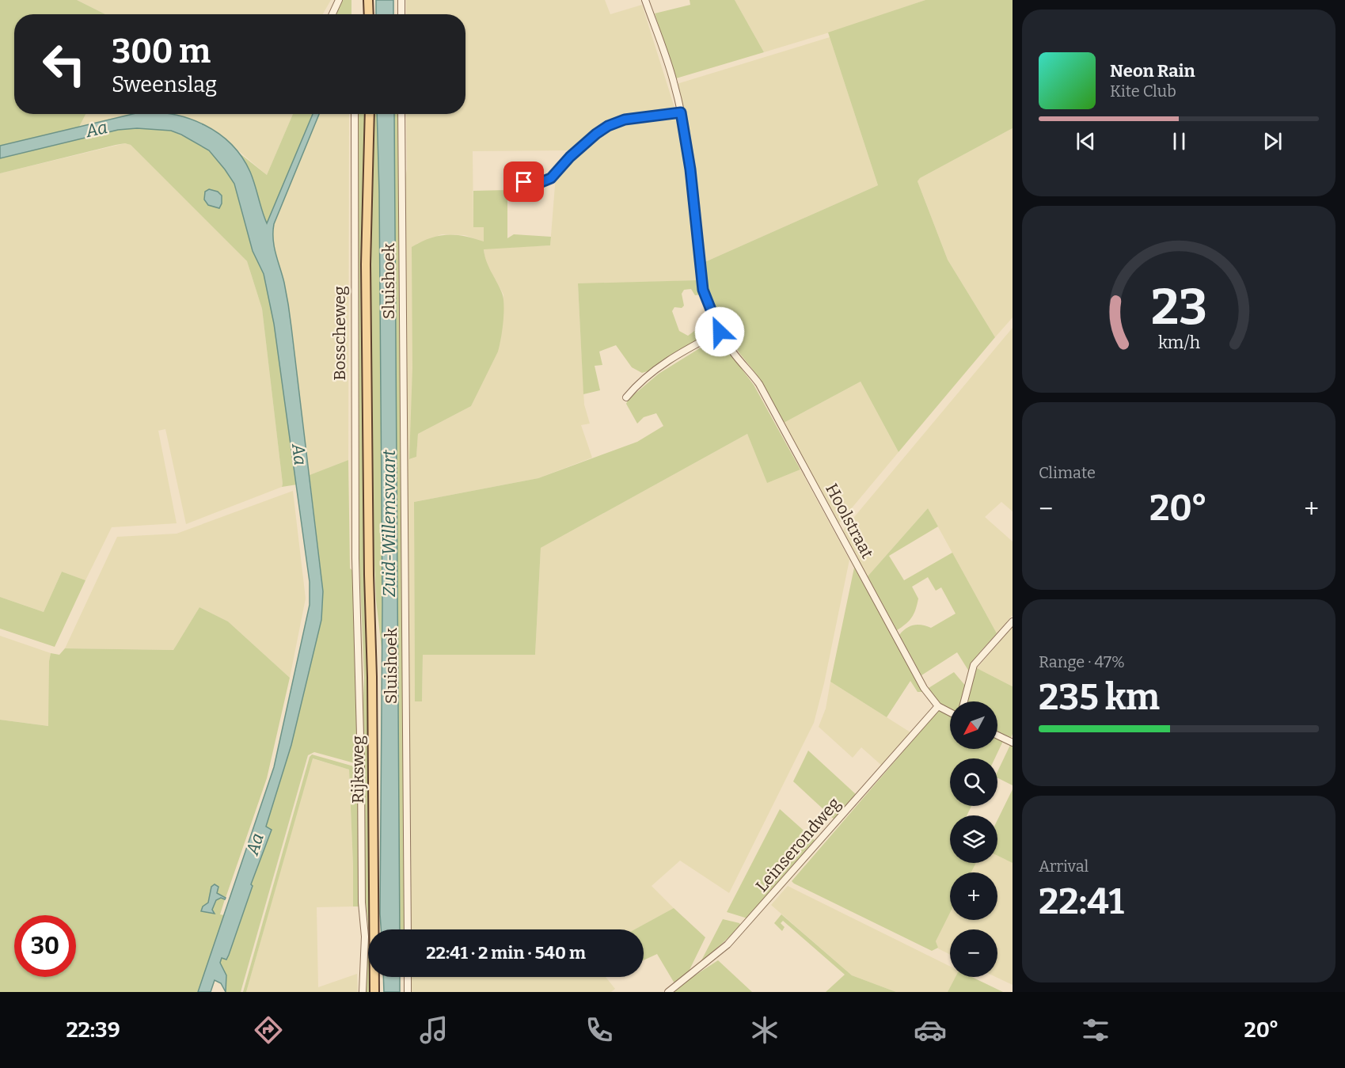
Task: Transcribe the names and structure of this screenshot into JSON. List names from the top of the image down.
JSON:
{
  "streets": {
    "main road": ["Bosscheweg", "Rijksweg"],
    "street": ["Sluishoek", "Hoolstraat", "Leinserondweg"]
  },
  "crossings": [
    ["Bosscheweg", "Rijksweg"],
    ["Hoolstraat", "Leinserondweg"]
  ],
  "water": ["Aa", "Zuid-Willemsvaart"],
  "north": "bottom left",
  "page": {
    "turn": ["300 m", "Sweenslag"],
    "song": ["Neon Rain", "Kite Club"],
    "tile": [
      "Climate",
      ["Range · 47%", "235 km"],
      ["Arrival", "22:41"]
    ],
    "heat": ["−", "20°", "+"],
    "map_buttons": ["+", "−"],
    "limit": "30",
    "trip": "22:41 · 2 min · 540 m",
    "tabs": ["22:39", "20°"],
    "gauge": ["23", "km/h"]
  }
}
